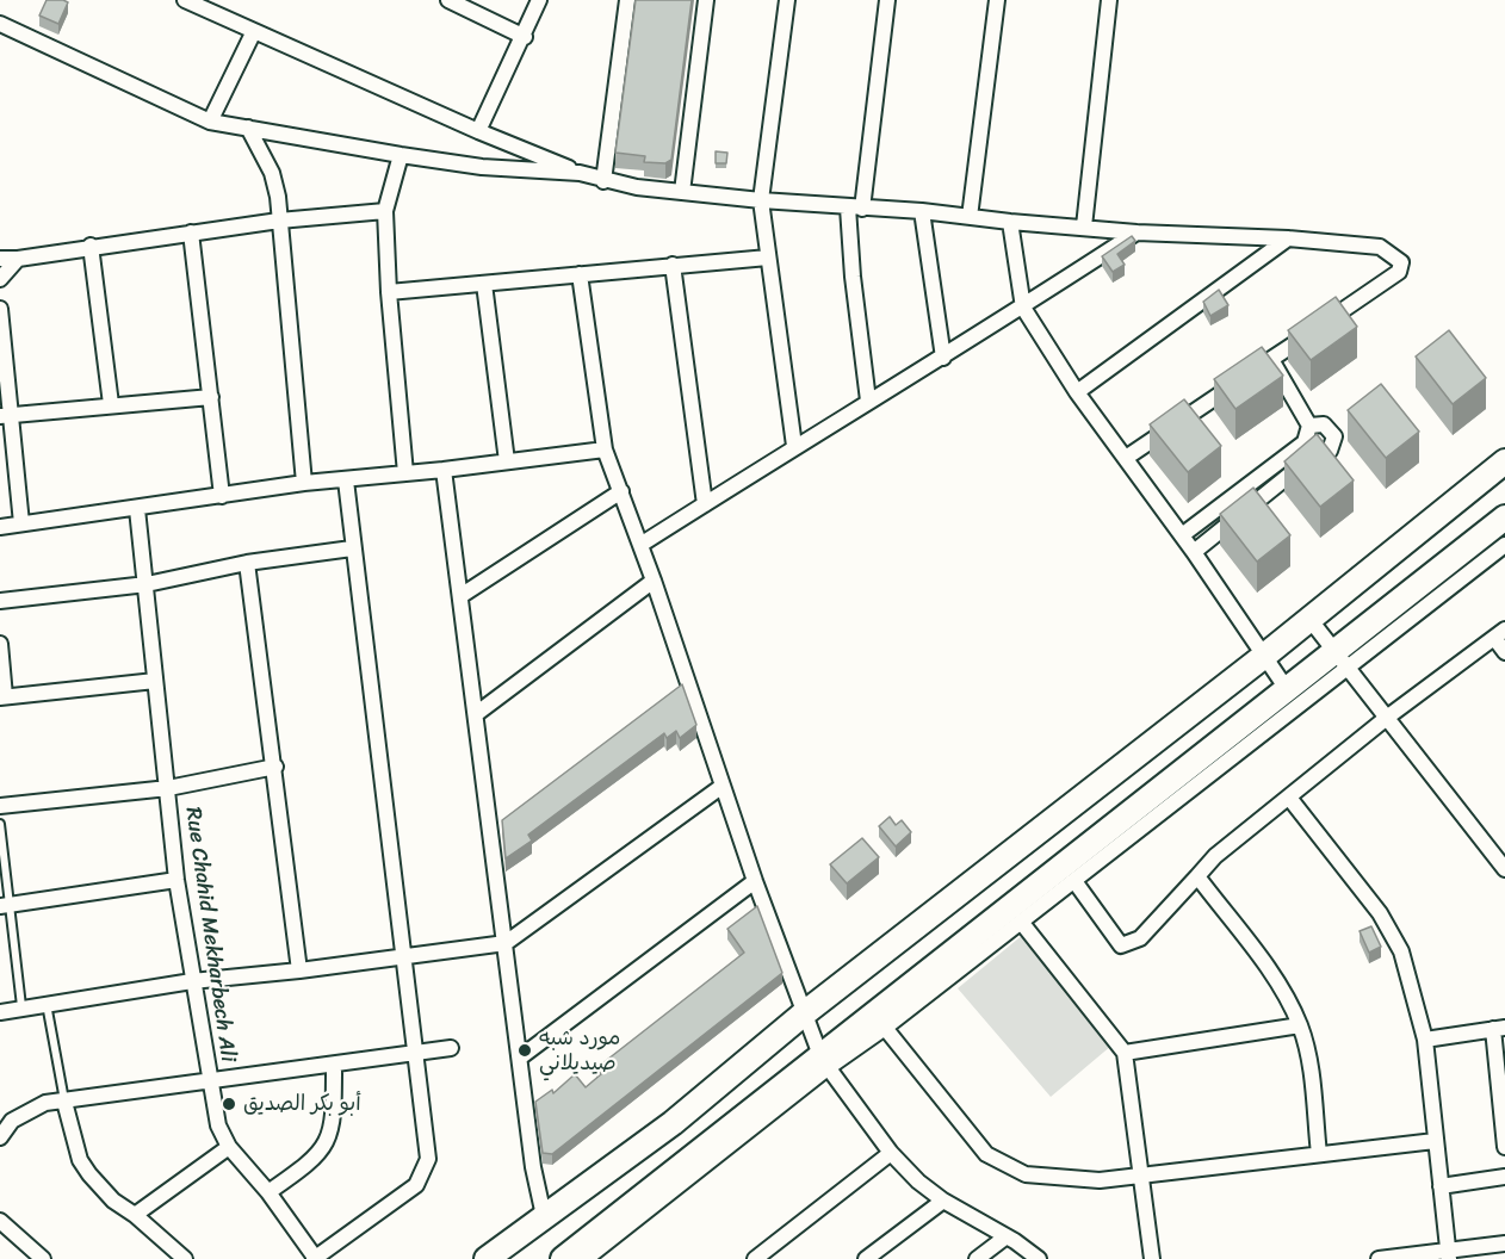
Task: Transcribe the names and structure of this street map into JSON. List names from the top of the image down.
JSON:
{
  "streets": {
    "street": ["Rue Chahid Mekharbech Ali"]
  },
  "places": ["مورد شبه صيديلاني", "أبو بكر الصديق"]
}
